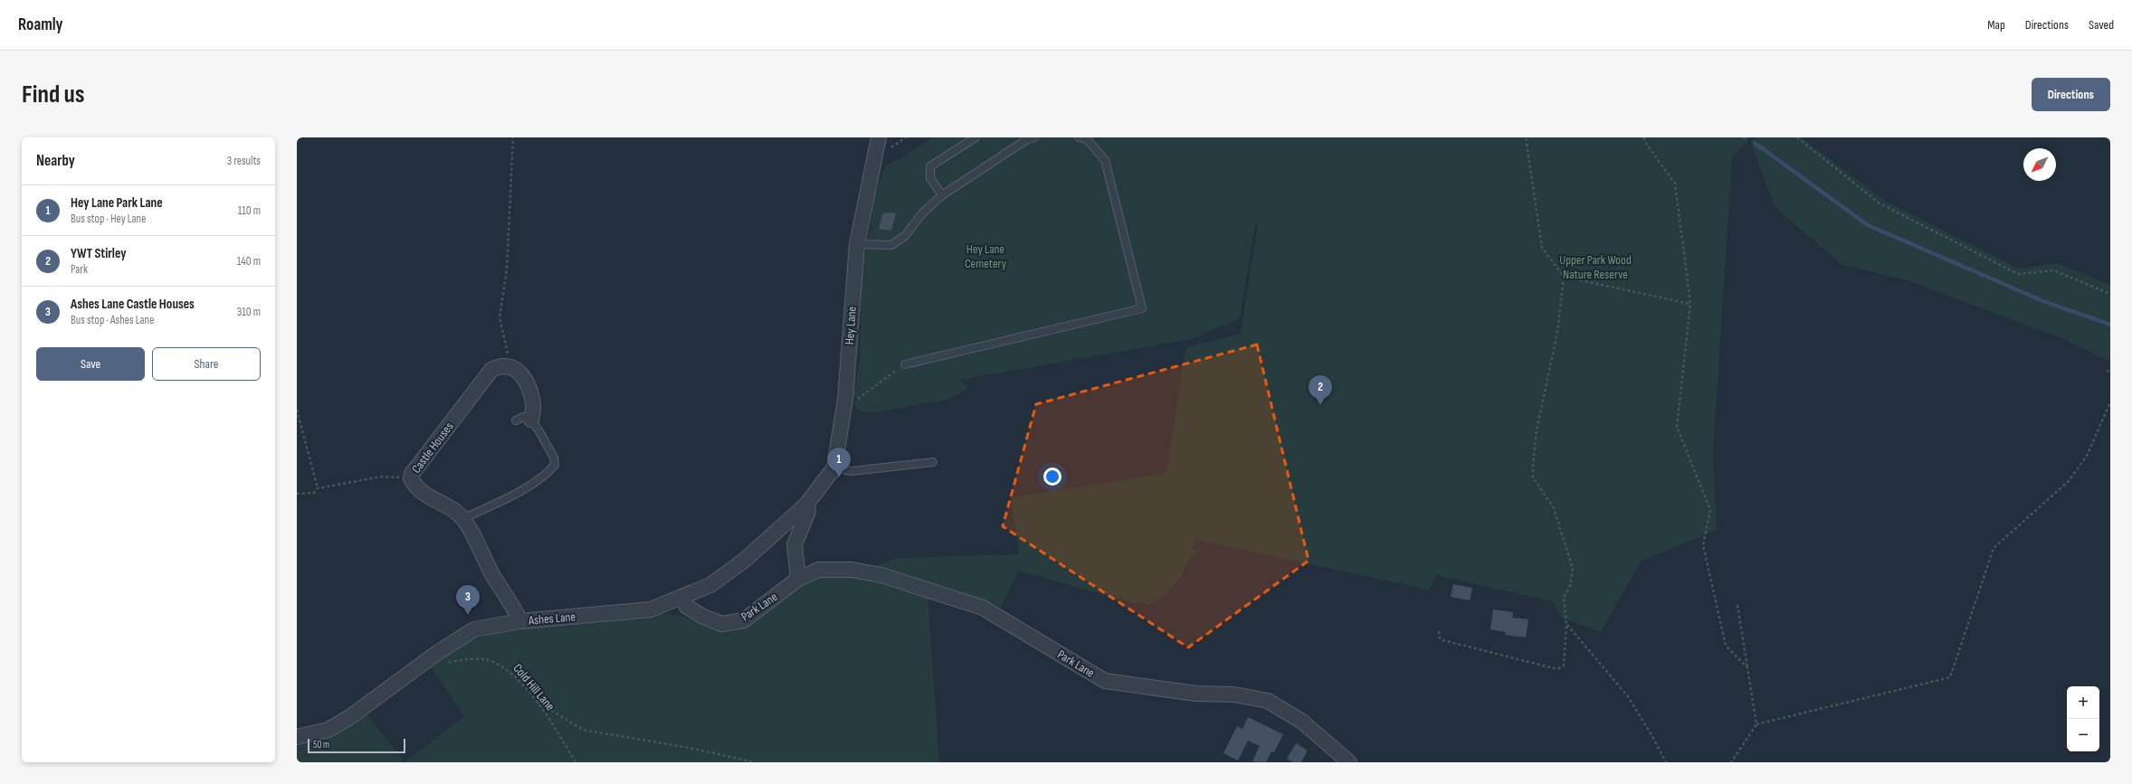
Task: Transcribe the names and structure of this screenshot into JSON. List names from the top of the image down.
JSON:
{
  "streets": {
    "street": [
      "Hey Lane",
      "Castle Houses",
      "Park Lane",
      "Ashes Lane"
    ],
    "path": ["Cold Hill Lane"]
  },
  "crossings": [
    ["Hey Lane", "Ashes Lane"],
    ["Castle Houses", "Ashes Lane"],
    ["Park Lane", "Ashes Lane"],
    ["Ashes Lane", "Cold Hill Lane"]
  ],
  "parks": ["Hey Lane Cemetery", "Upper Park Wood Nature Reserve"],
  "scale_bar": "50 m",
  "north": "bottom left",
  "page": {
    "header": "Roamly",
    "nav": ["Map", "Directions", "Saved"],
    "buttons": [
      "Directions",
      ["Save", "Share"]
    ],
    "title": "Find us",
    "heading": ["Nearby", "3 results"],
    "list": [
      {
        "mark": "1",
        "name": "Hey Lane Park Lane",
        "note": "Bus stop · Hey Lane",
        "value": "110 m"
      },
      {
        "mark": "2",
        "name": "YWT Stirley",
        "note": "Park",
        "value": "140 m"
      },
      {
        "mark": "3",
        "name": "Ashes Lane Castle Houses",
        "note": "Bus stop · Ashes Lane",
        "value": "310 m"
      }
    ],
    "pins": ["2", "1", "3"],
    "map_buttons": ["+", "−"],
    "scale": "50 m"
  }
}
